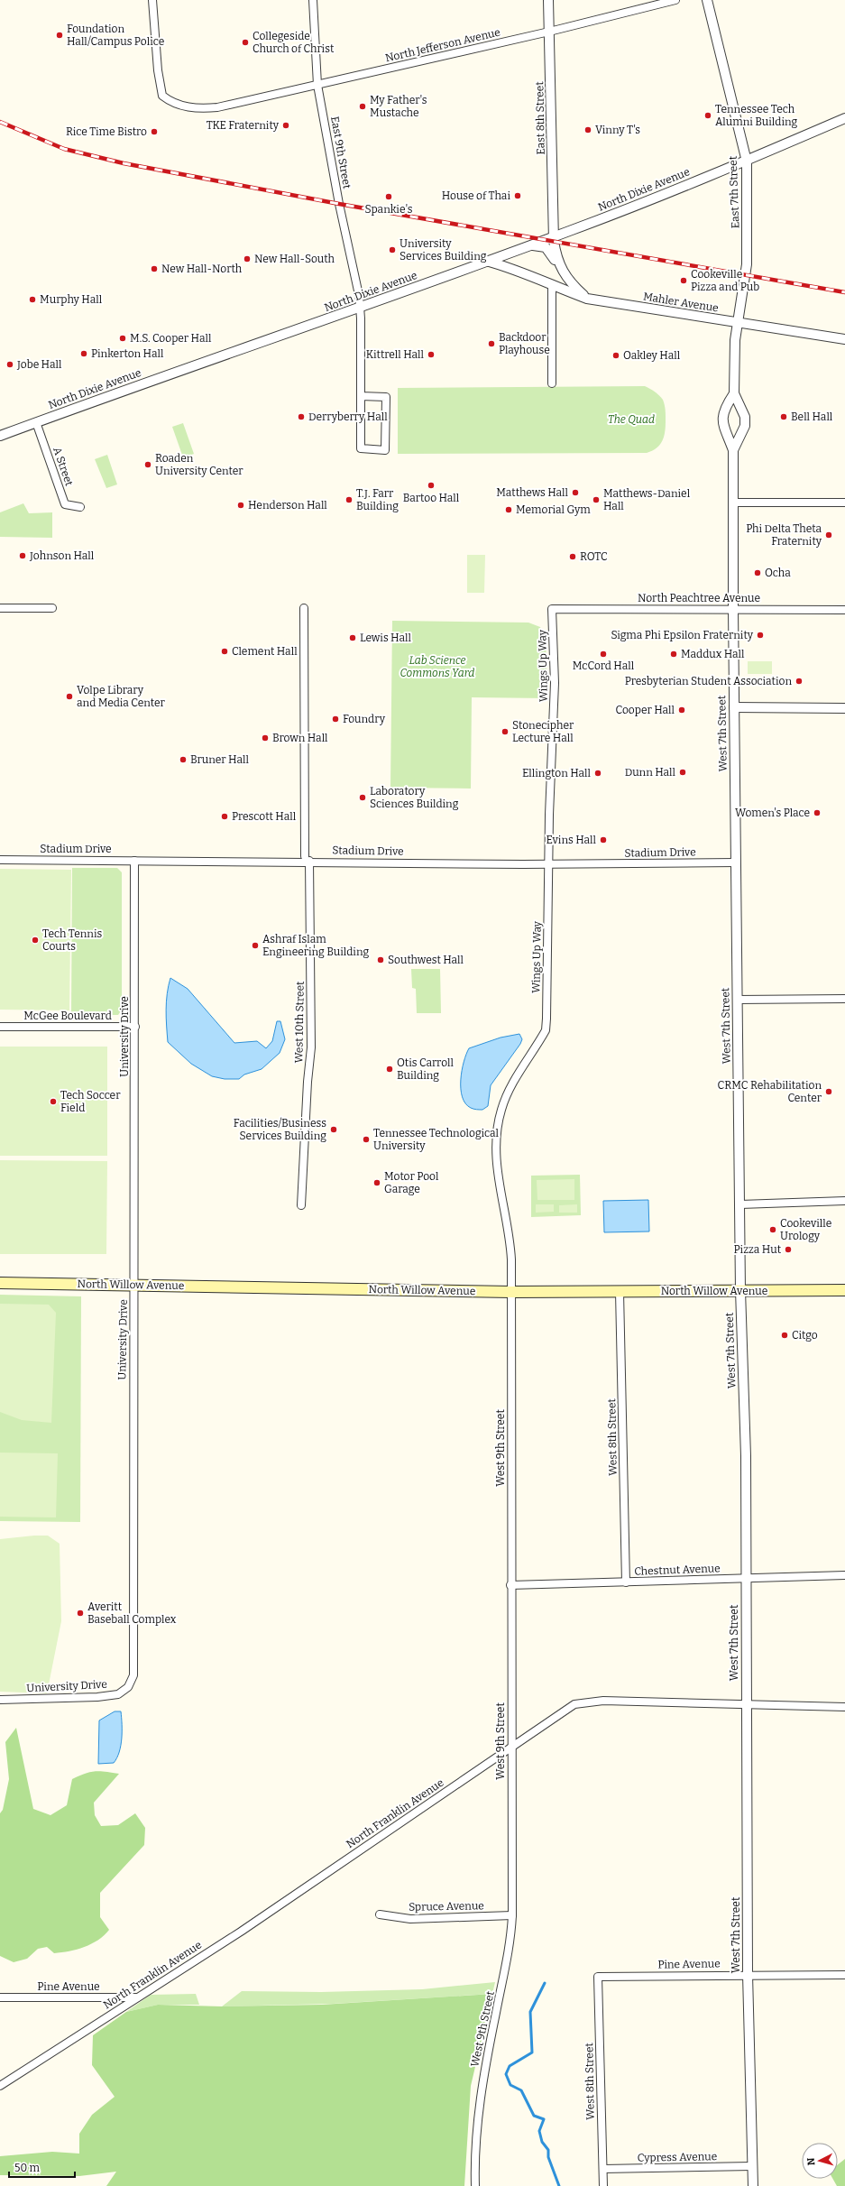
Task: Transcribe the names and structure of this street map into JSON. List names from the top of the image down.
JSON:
{
  "streets": {
    "main road": ["North Willow Avenue"],
    "street": [
      "North Jefferson Avenue",
      "East 8th Street",
      "East 9th Street",
      "North Dixie Avenue",
      "East 7th Street",
      "Mahler Avenue",
      "A Street",
      "North Peachtree Avenue",
      "Wings Up Way",
      "West 7th Street",
      "Stadium Drive",
      "McGee Boulevard",
      "West 10th Street",
      "University Drive",
      "West 8th Street",
      "West 9th Street",
      "Chestnut Avenue",
      "North Franklin Avenue",
      "Spruce Avenue",
      "Pine Avenue",
      "Cypress Avenue"
    ]
  },
  "crossings": [
    ["North Jefferson Avenue", "East 8th Street"],
    ["North Jefferson Avenue", "East 9th Street"],
    ["East 8th Street", "North Dixie Avenue"],
    ["East 9th Street", "North Dixie Avenue"],
    ["North Dixie Avenue", "East 7th Street"],
    ["North Dixie Avenue", "Mahler Avenue"],
    ["North Dixie Avenue", "A Street"],
    ["East 7th Street", "Mahler Avenue"],
    ["East 7th Street", "West 7th Street"],
    ["Mahler Avenue", "West 7th Street"],
    ["North Peachtree Avenue", "Wings Up Way"],
    ["North Peachtree Avenue", "West 7th Street"],
    ["Wings Up Way", "Stadium Drive"],
    ["Wings Up Way", "North Willow Avenue"],
    ["Wings Up Way", "West 9th Street"],
    ["West 7th Street", "Stadium Drive"],
    ["West 7th Street", "North Willow Avenue"],
    ["West 7th Street", "Chestnut Avenue"],
    ["West 7th Street", "North Franklin Avenue"],
    ["West 7th Street", "Pine Avenue"],
    ["West 7th Street", "Cypress Avenue"],
    ["Stadium Drive", "West 10th Street"],
    ["Stadium Drive", "University Drive"],
    ["McGee Boulevard", "University Drive"],
    ["University Drive", "North Willow Avenue"],
    ["North Willow Avenue", "West 8th Street"],
    ["North Willow Avenue", "West 9th Street"],
    ["West 8th Street", "Chestnut Avenue"],
    ["West 8th Street", "Pine Avenue"],
    ["West 8th Street", "Cypress Avenue"],
    ["West 9th Street", "Chestnut Avenue"],
    ["West 9th Street", "North Franklin Avenue"],
    ["West 9th Street", "Spruce Avenue"],
    ["North Franklin Avenue", "Pine Avenue"]
  ],
  "parks": ["The Quad", "Lab Science Commons Yard"],
  "places": [
    "Foundation Hall/Campus Police",
    "Collegeside Church of Christ",
    "My Father's Mustache",
    "Tennessee Tech Alumni Building",
    "TKE Fraternity",
    "Vinny T's",
    "Rice Time Bistro",
    "House of Thai",
    "Spankie's",
    "University Services Building",
    "New Hall-South",
    "New Hall-North",
    "Cookeville Pizza and Pub",
    "Murphy Hall",
    "M.S. Cooper Hall",
    "Backdoor Playhouse",
    "Pinkerton Hall",
    "Kittrell Hall",
    "Oakley Hall",
    "Jobe Hall",
    "Derryberry Hall",
    "Bell Hall",
    "Roaden University Center",
    "Bartoo Hall",
    "Matthews Hall",
    "T.J. Farr Building",
    "Matthews-Daniel Hall",
    "Henderson Hall",
    "Memorial Gym",
    "Phi Delta Theta Fraternity",
    "Johnson Hall",
    "ROTC",
    "Ocha",
    "Sigma Phi Epsilon Fraternity",
    "Lewis Hall",
    "Clement Hall",
    "McCord Hall",
    "Maddux Hall",
    "Presbyterian Student Association",
    "Volpe Library and Media Center",
    "Cooper Hall",
    "Foundry",
    "Stonecipher Lecture Hall",
    "Brown Hall",
    "Bruner Hall",
    "Dunn Hall",
    "Ellington Hall",
    "Laboratory Sciences Building",
    "Women's Place",
    "Prescott Hall",
    "Evins Hall",
    "Tech Tennis Courts",
    "Ashraf Islam Engineering Building",
    "Southwest Hall",
    "Otis Carroll Building",
    "CRMC Rehabilitation Center",
    "Tech Soccer Field",
    "Facilities/Business Services Building",
    "Tennessee Technological University",
    "Motor Pool Garage",
    "Cookeville Urology",
    "Pizza Hut",
    "Citgo",
    "Averitt Baseball Complex"
  ],
  "scale_bar": "50 m",
  "north": "left"
}
